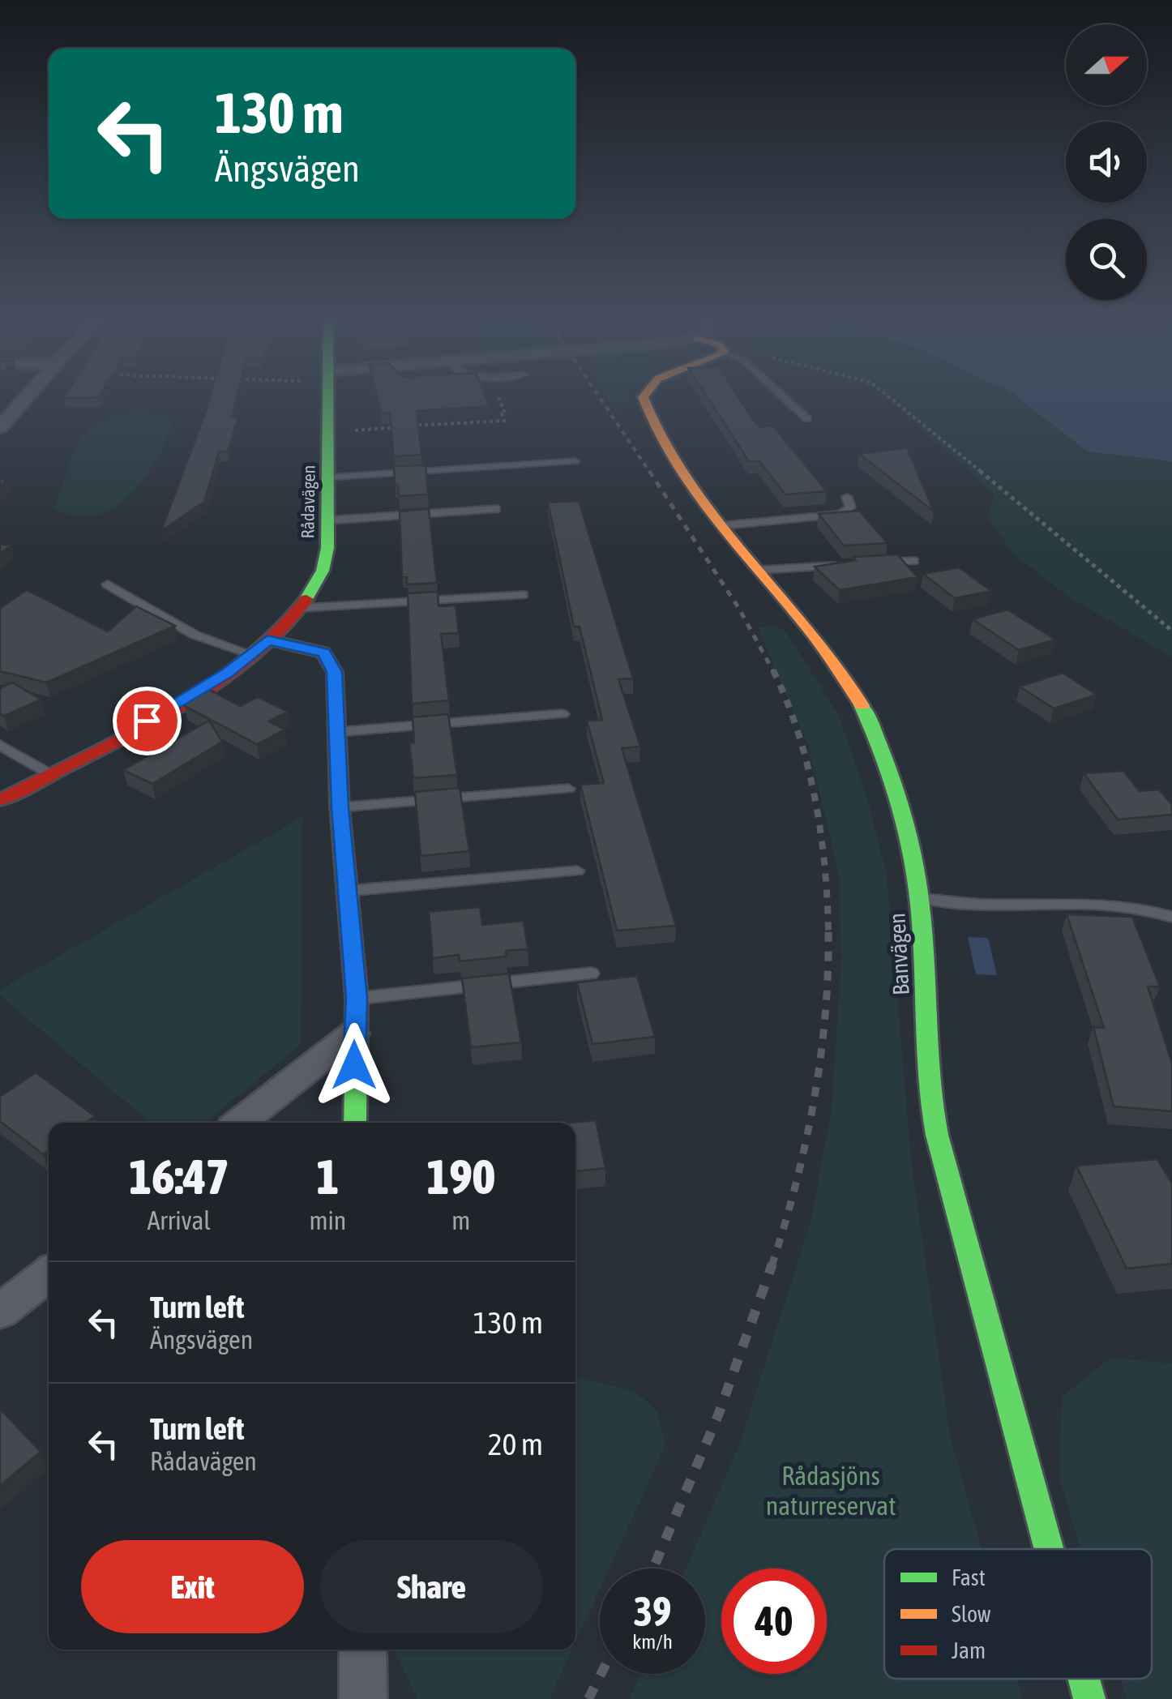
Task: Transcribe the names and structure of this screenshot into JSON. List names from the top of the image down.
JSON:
{
  "streets": {
    "street": ["Rådavägen", "Banvägen"]
  },
  "parks": ["Rådasjöns naturreservat"],
  "legend": ["Fast", "Slow", "Jam"],
  "north": "right",
  "page": {
    "turn": ["130 m", "Ängsvägen"],
    "eta": [
      "16:47",
      "Arrival",
      "1",
      "min",
      "190",
      "m"
    ],
    "list": [
      {
        "name": "Turn left",
        "note": "Ängsvägen",
        "value": "130 m"
      },
      {
        "name": "Turn left",
        "note": "Rådavägen",
        "value": "20 m"
      }
    ],
    "buttons": ["Exit", "Share"],
    "speed": "39 km/h",
    "limit": "40"
  }
}
